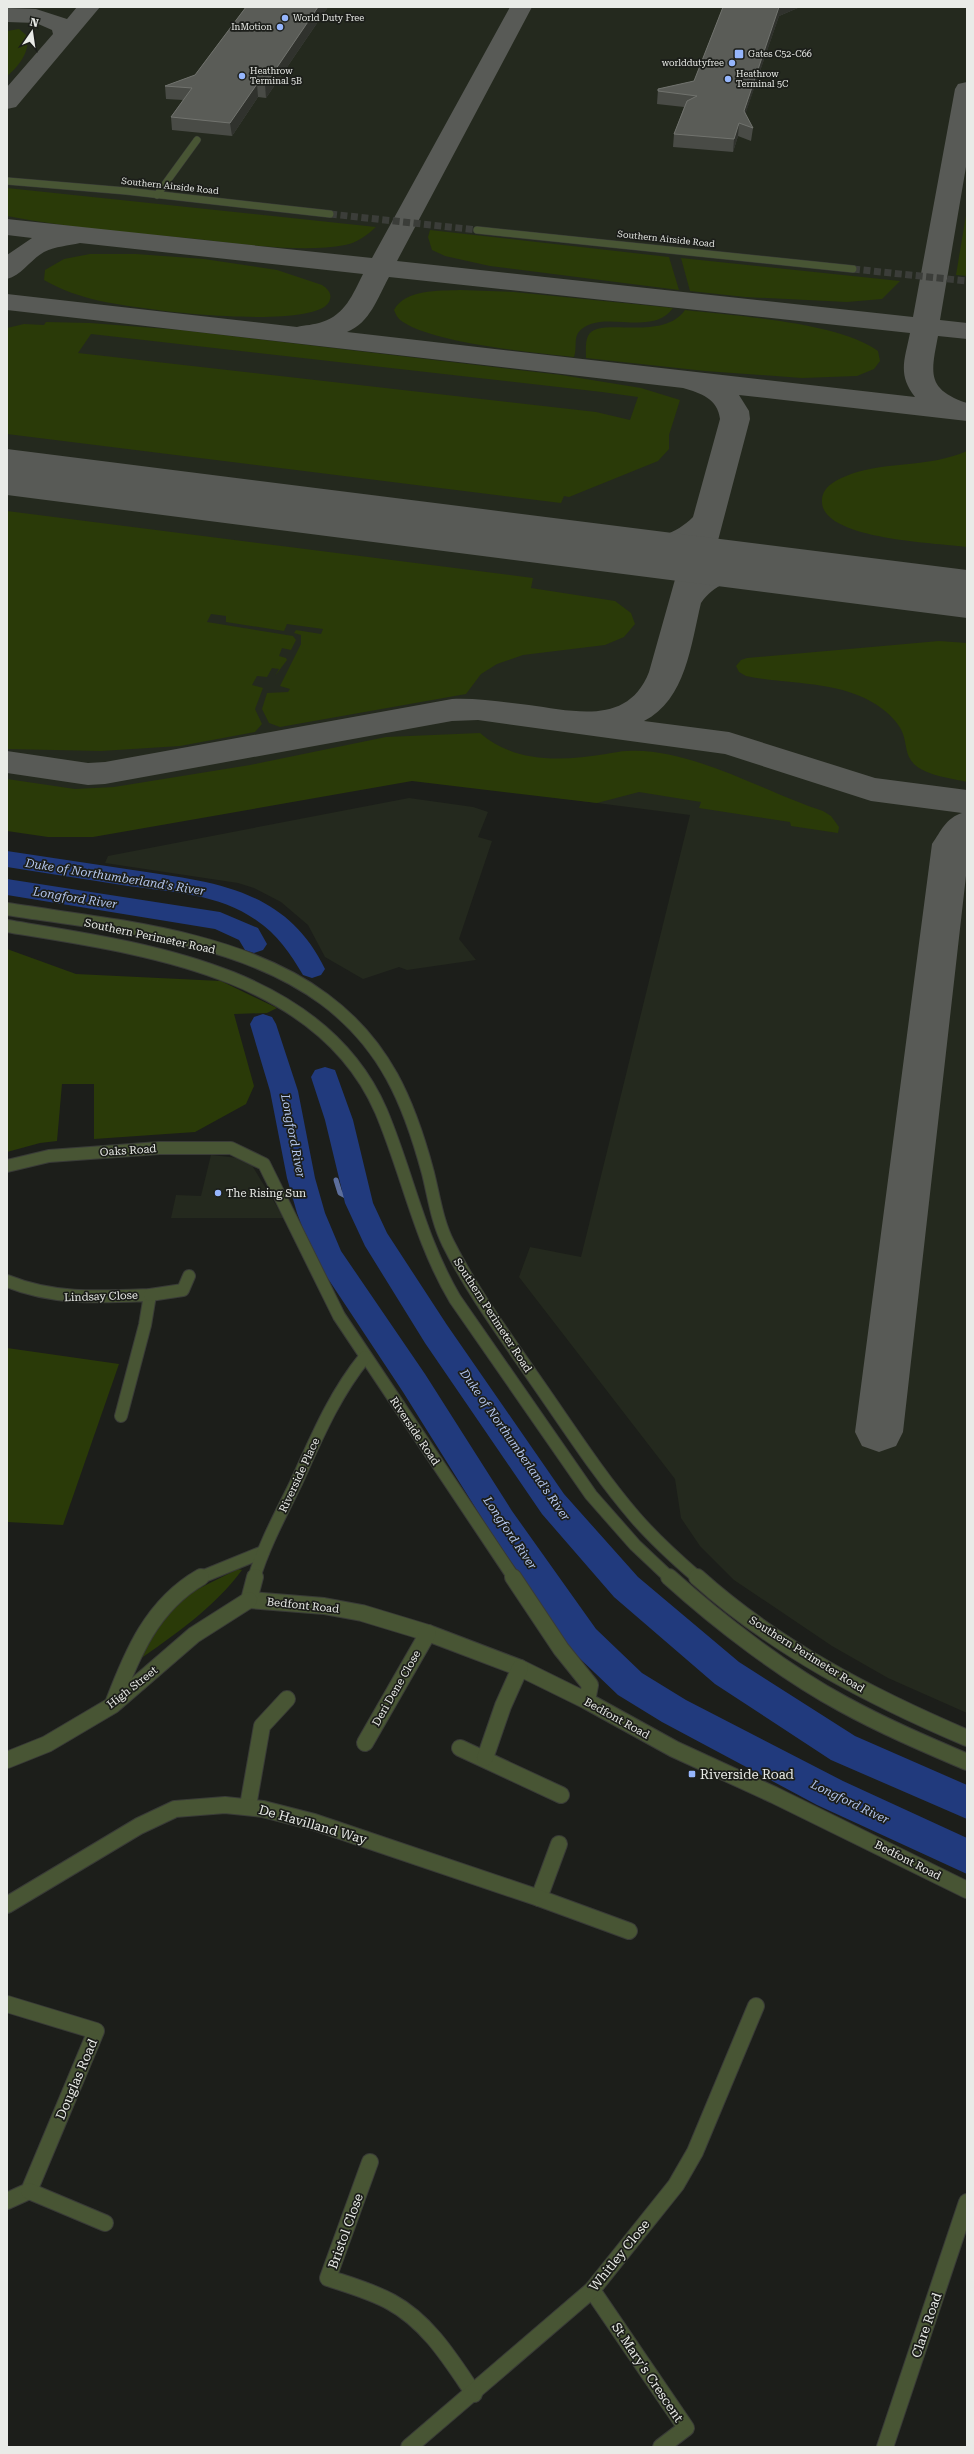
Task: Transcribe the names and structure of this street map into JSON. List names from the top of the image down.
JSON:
{
  "streets": {
    "street": [
      "Southern Airside Road",
      "Southern Perimeter Road",
      "Oaks Road",
      "Lindsay Close",
      "Riverside Road",
      "Riverside Place",
      "Bedfont Road",
      "High Street",
      "Deri Dene Close",
      "De Havilland Way",
      "Douglas Road",
      "Bristol Close",
      "Whitley Close",
      "Clare Road",
      "St Mary's Crescent"
    ]
  },
  "crossings": [
    ["Oaks Road", "Riverside Road"],
    ["Riverside Road", "Riverside Place"],
    ["Riverside Road", "Bedfont Road"],
    ["Riverside Place", "Bedfont Road"],
    ["Riverside Place", "High Street"],
    ["Bedfont Road", "High Street"],
    ["Bedfont Road", "Deri Dene Close"],
    ["Bristol Close", "Whitley Close"],
    ["Whitley Close", "St Mary's Crescent"]
  ],
  "water": ["Duke of Northumberland's River", "Longford River"],
  "places": {
    "other": [
      "World Duty Free",
      "InMotion",
      "worlddutyfree",
      "Heathrow Terminal 5B",
      "Heathrow Terminal 5C",
      "The Rising Sun"
    ],
    "transit": ["Gates C52-C66", "Riverside Road"]
  },
  "north": "top"
}
